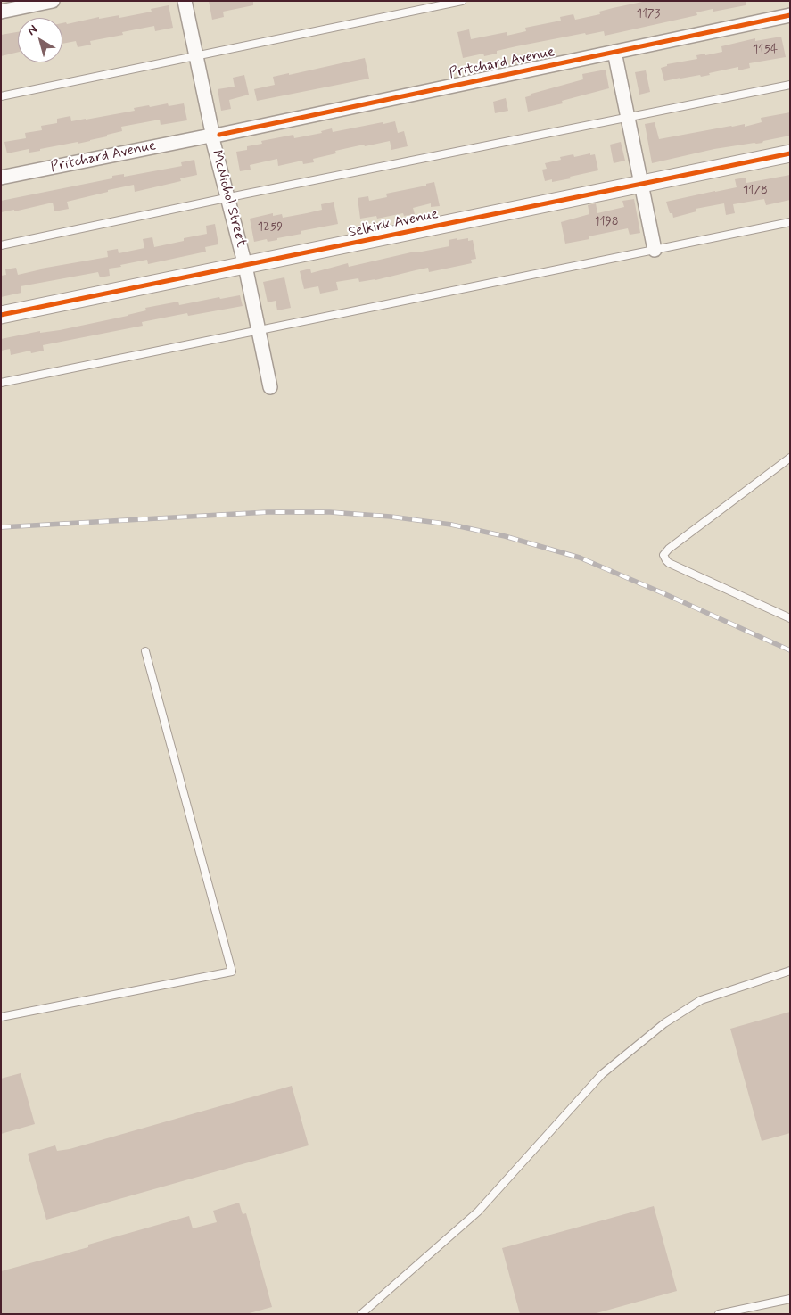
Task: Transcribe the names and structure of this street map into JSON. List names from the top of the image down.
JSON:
{
  "streets": {
    "street": ["Pritchard Avenue", "McNichol Street", "Selkirk Avenue"]
  },
  "crossings": [
    ["Pritchard Avenue", "McNichol Street"],
    ["McNichol Street", "Selkirk Avenue"]
  ],
  "house_numbers": [
    "1173",
    "1154",
    "1178",
    "1198",
    "1259"
  ],
  "north": "top left"
}
